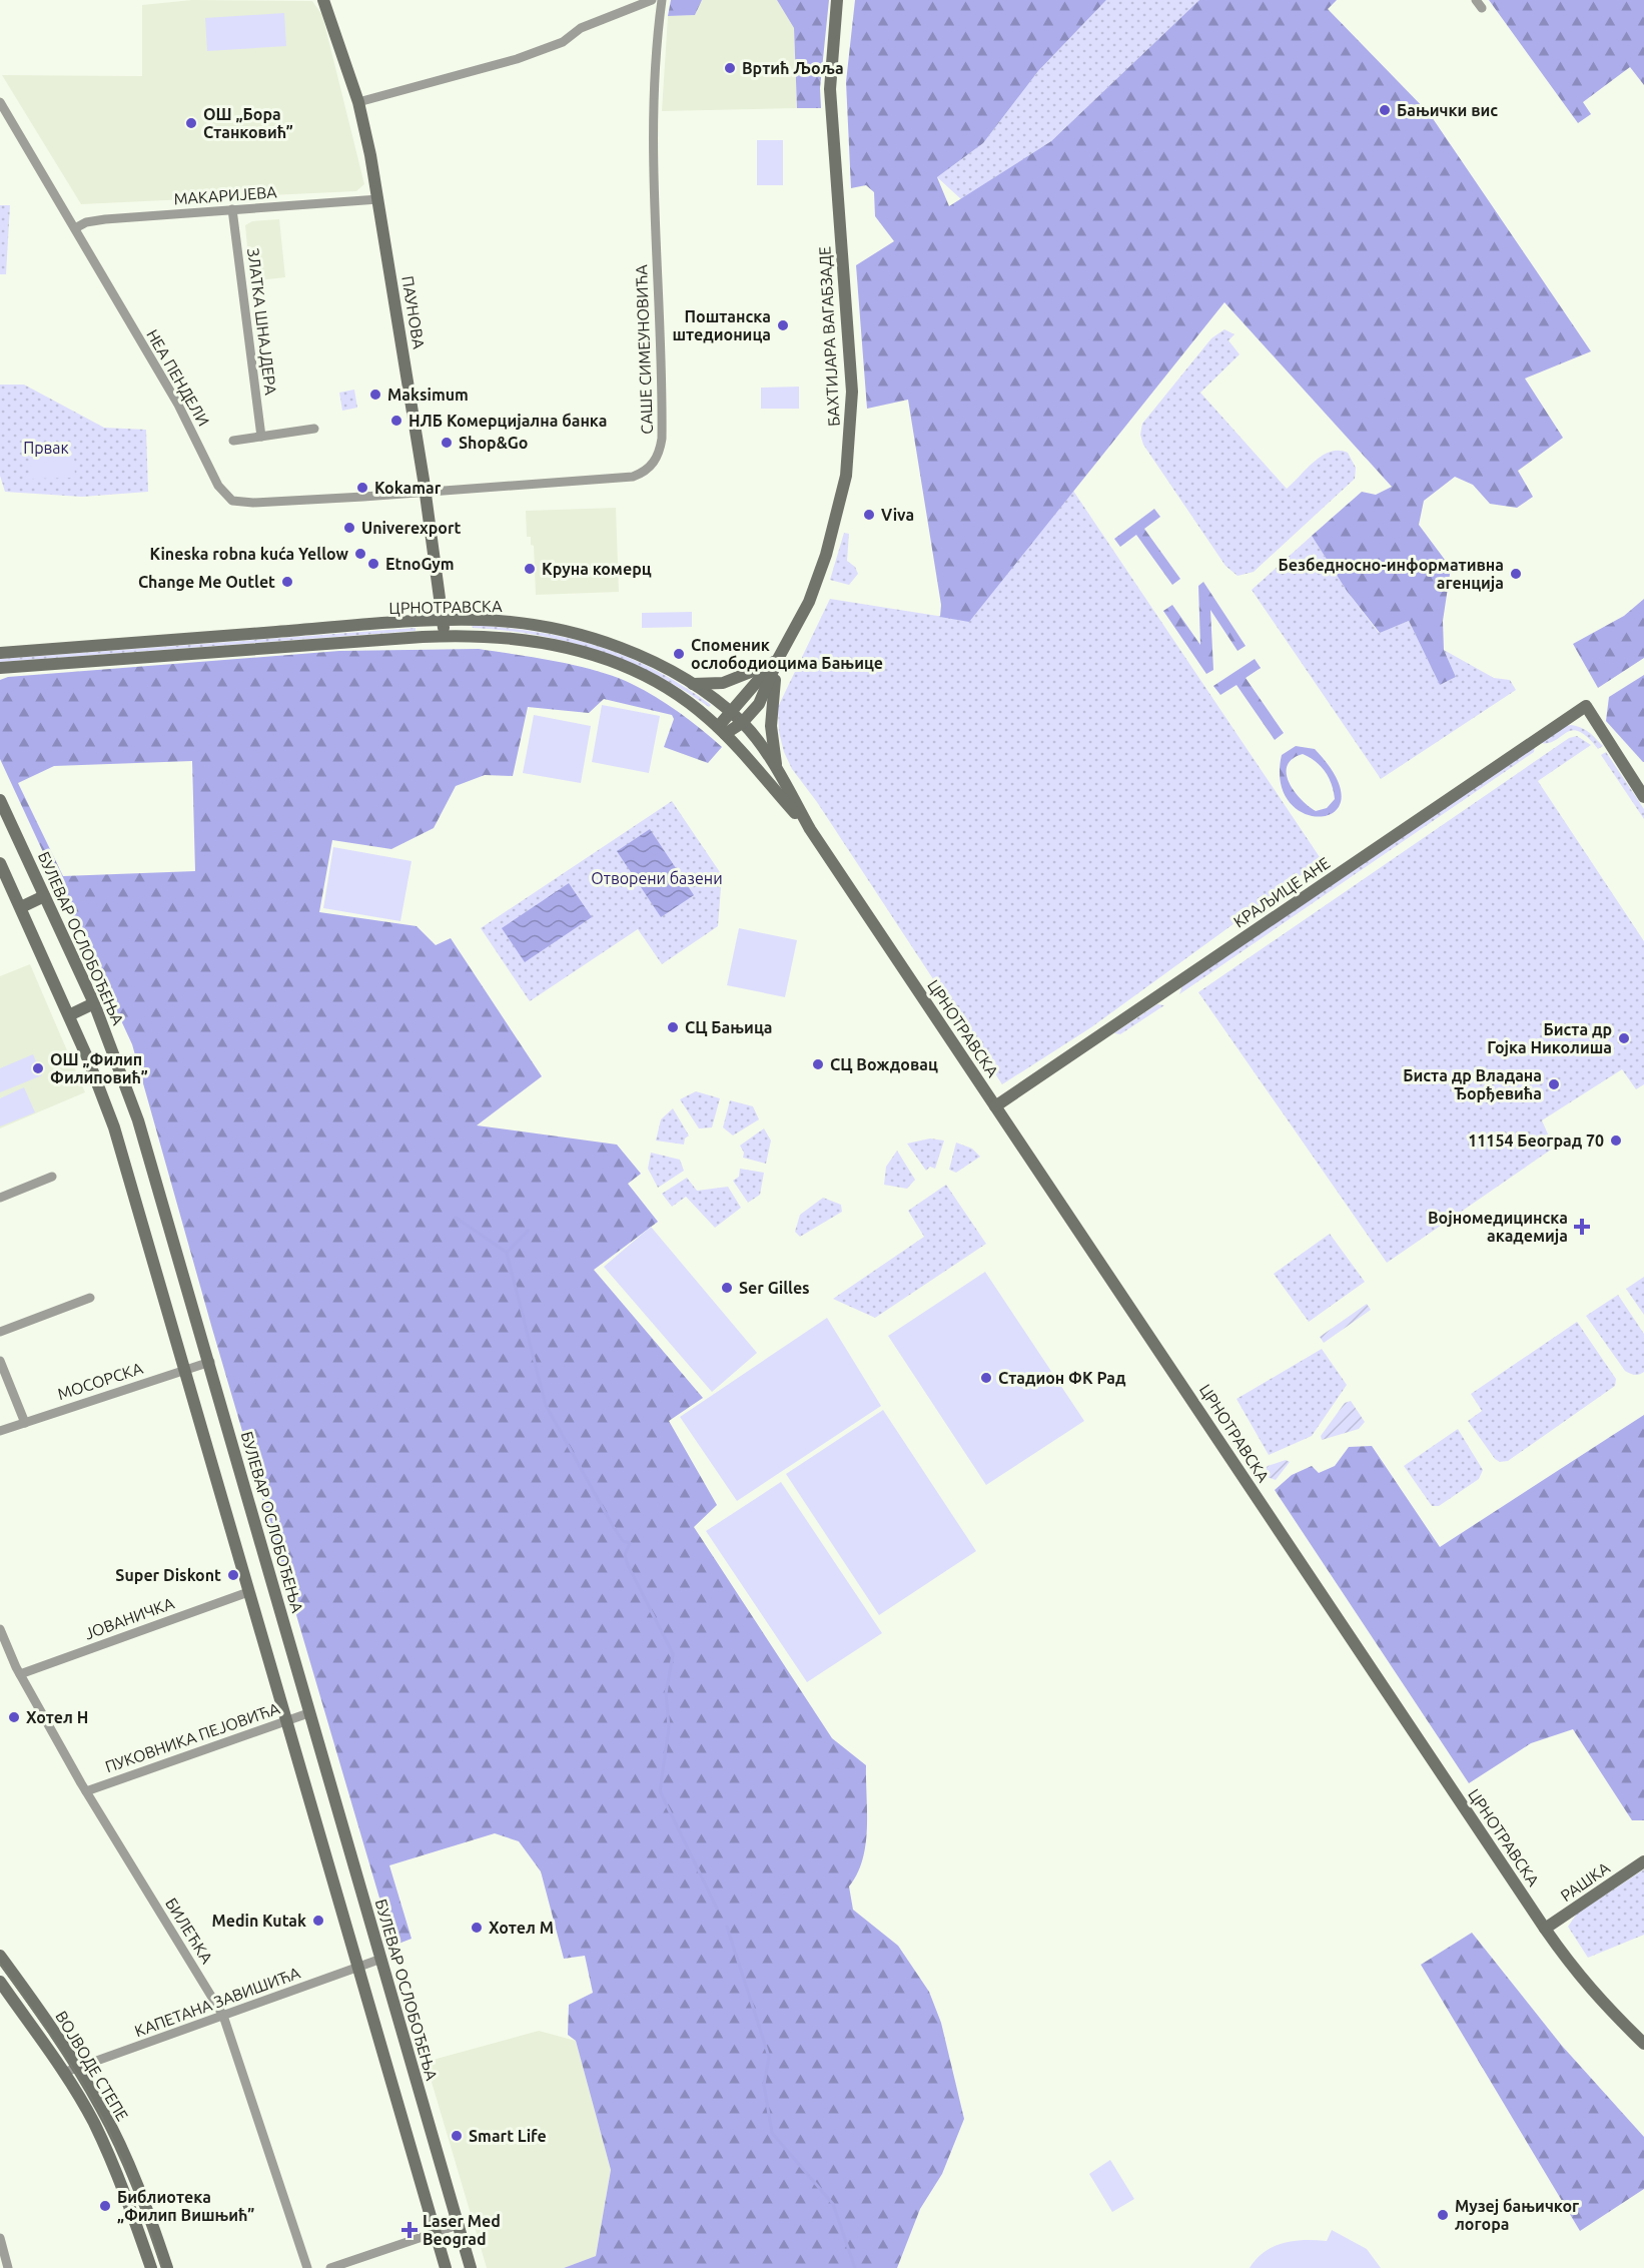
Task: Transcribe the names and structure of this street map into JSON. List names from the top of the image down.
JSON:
{
  "streets": {
    "main road": [
      "ПАУНОВА",
      "БАХТИЈАРА ВАГАБЗАДЕ",
      "ЦРНОТРАВСКА",
      "КРАЉИЦЕ АНЕ",
      "БУЛЕВАР ОСЛОБОЂЕЊА",
      "РАШКА",
      "ВОЈВОДЕ СТЕПЕ"
    ],
    "street": [
      "МАКАРИЈЕВА",
      "ЗЛАТКА ШНАЈДЕРА",
      "САШЕ СИМЕУНОВИЋА",
      "НЕА ПЕНДЕЛИ",
      "МОСОРСКА",
      "ЈОВАНИЧКА",
      "ПУКОВНИКА ПЕЈОВИЋА",
      "БИЛЕЋКА",
      "КАПЕТАНА ЗАВИШИЋА"
    ]
  },
  "crossings": [
    ["МАКАРИЈЕВА", "ПАУНОВА"],
    ["МАКАРИЈЕВА", "ЗЛАТКА ШНАЈДЕРА"],
    ["МАКАРИЈЕВА", "НЕА ПЕНДЕЛИ"],
    ["ПАУНОВА", "САШЕ СИМЕУНОВИЋА"],
    ["ПАУНОВА", "НЕА ПЕНДЕЛИ"],
    ["ПАУНОВА", "ЦРНОТРАВСКА"],
    ["БАХТИЈАРА ВАГАБЗАДЕ", "ЦРНОТРАВСКА"],
    ["САШЕ СИМЕУНОВИЋА", "НЕА ПЕНДЕЛИ"],
    ["ЦРНОТРАВСКА", "КРАЉИЦЕ АНЕ"],
    ["ЦРНОТРАВСКА", "РАШКА"],
    ["БУЛЕВАР ОСЛОБОЂЕЊА", "МОСОРСКА"],
    ["БУЛЕВАР ОСЛОБОЂЕЊА", "ПУКОВНИКА ПЕЈОВИЋА"],
    ["БУЛЕВАР ОСЛОБОЂЕЊА", "КАПЕТАНА ЗАВИШИЋА"],
    ["ЈОВАНИЧКА", "БИЛЕЋКА"],
    ["ПУКОВНИКА ПЕЈОВИЋА", "БИЛЕЋКА"],
    ["БИЛЕЋКА", "КАПЕТАНА ЗАВИШИЋА"],
    ["КАПЕТАНА ЗАВИШИЋА", "ВОЈВОДЕ СТЕПЕ"]
  ],
  "parks": ["Првак", "Отворени базени"],
  "places": {
    "other": [
      "Вртић Љоља",
      "Бањички вис",
      "ОШ „Бора Станковић”",
      "Поштанска штедионица",
      "Maksimum",
      "НЛБ Комерцијална банка",
      "Shop&Go",
      "Kokamar",
      "Viva",
      "Univerexport",
      "Kineska robna kuća Yellow",
      "EtnoGym",
      "Круна комерц",
      "Безбедносно-информативна агенција",
      "Change Me Outlet",
      "Споменик ослободиоцима Бањице",
      "СЦ Бањица",
      "Биста др Гојка Николиша",
      "СЦ Вождовац",
      "ОШ „Филип Филиповић”",
      "Биста др Владана Ђорђевића",
      "11154 Београд 70",
      "Ser Gilles",
      "Стадион ФК Рад",
      "Super Diskont",
      "Хотел Н",
      "Medin Kutak",
      "Хотел М",
      "Smart Life",
      "Библиотека „Филип Вишњић”",
      "Музеј бањичког логора"
    ],
    "health": ["Војномедицинска академија", "Laser Med Beograd"]
  }
}
